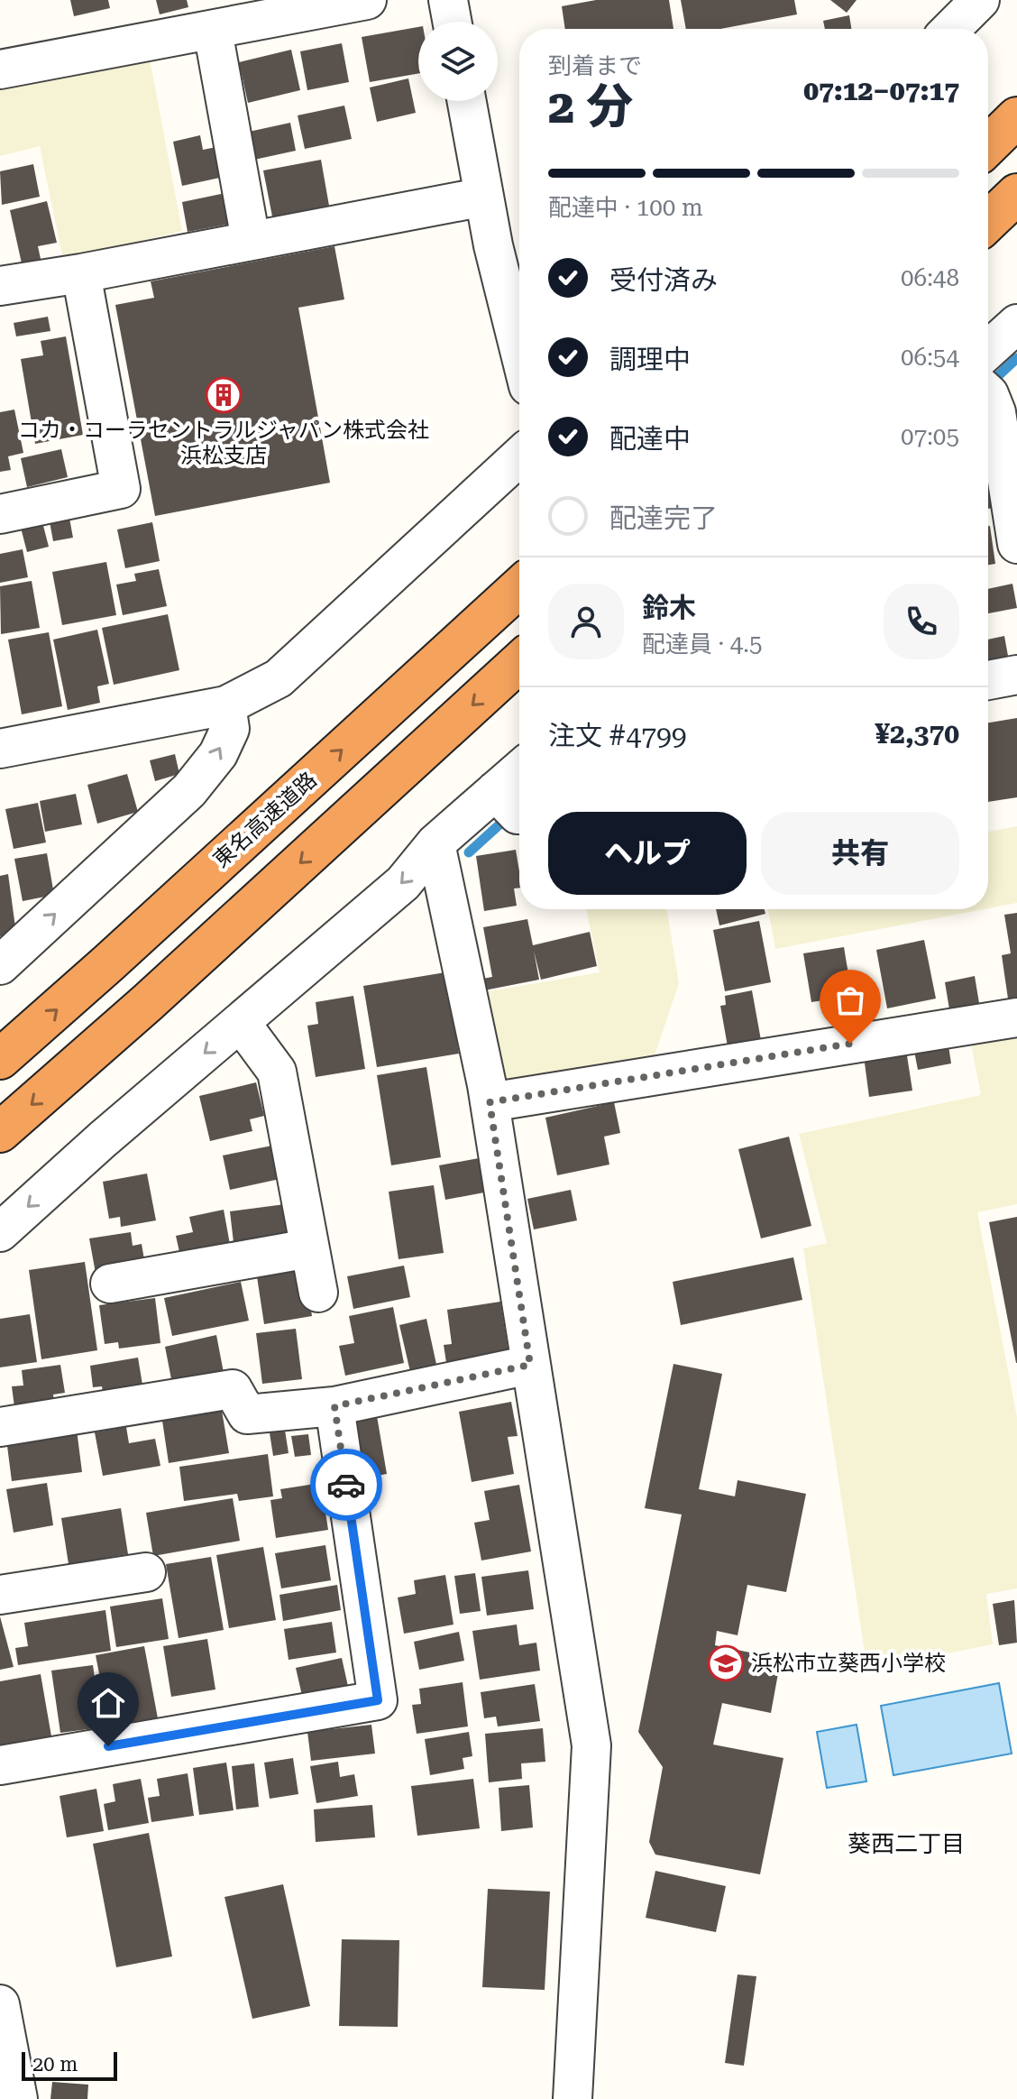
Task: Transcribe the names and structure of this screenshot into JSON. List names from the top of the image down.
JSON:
{
  "streets": {
    "highway": ["東名高速道路"]
  },
  "districts": ["葵西二丁目"],
  "places": {
    "building": ["コカ・コーラセントラルジャパン株式会社 浜松支店"],
    "school or university": ["浜松市立葵西小学校"]
  },
  "scale_bar": "20 m",
  "page": {
    "heading": ["2 分", "到着まで", "07:12–07:17"],
    "panel": [
      "鈴木",
      "配達員 · 4.5",
      "注文 #4799",
      "¥2,370"
    ],
    "bar": "配達中 · 100 m",
    "list": [
      ["受付済み", "06:48"],
      ["調理中", "06:54"],
      ["配達中", "07:05"],
      "配達完了"
    ],
    "buttons": ["ヘルプ", "共有"],
    "scale": "20 m"
  }
}
